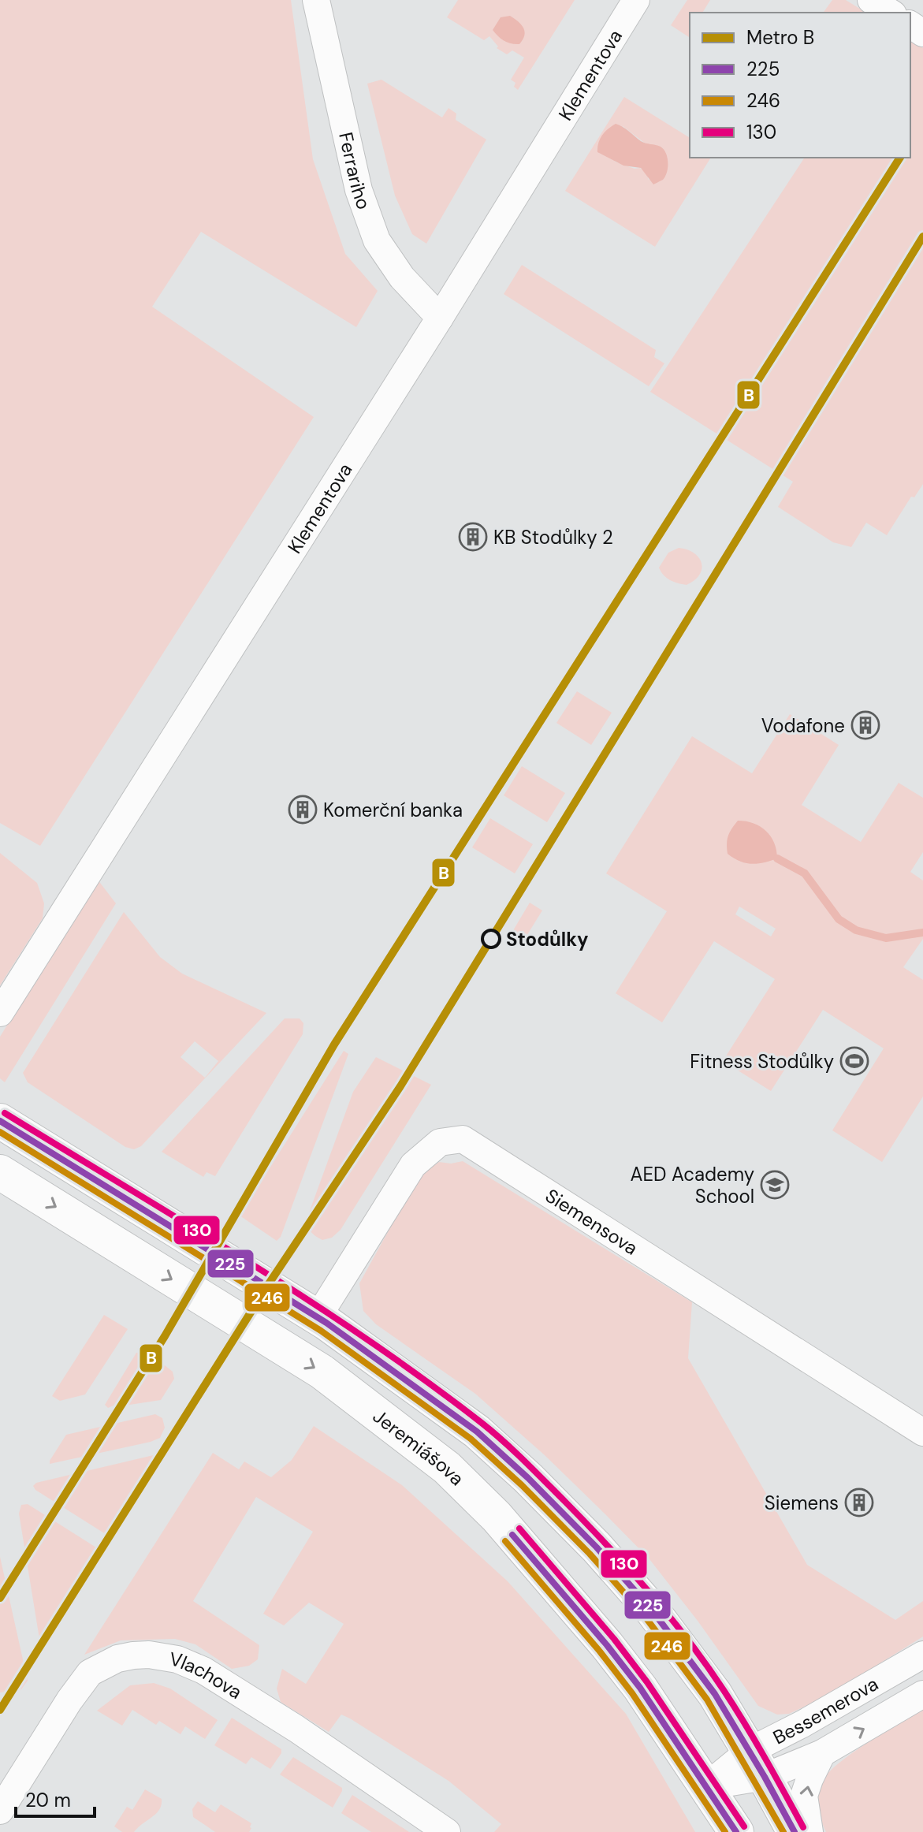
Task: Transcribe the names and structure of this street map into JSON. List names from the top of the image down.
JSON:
{
  "streets": {
    "main road": ["Jeremiášova"],
    "street": [
      "Klementova",
      "Ferrariho",
      "Siemensova",
      "Vlachova",
      "Bessemerova"
    ]
  },
  "crossings": [
    ["Klementova", "Ferrariho"],
    ["Jeremiášova", "Bessemerova"]
  ],
  "places": {
    "building": [
      "KB Stodůlky 2",
      "Vodafone",
      "Komerční banka",
      "Siemens"
    ],
    "other": ["Stodůlky"],
    "sports": ["Fitness Stodůlky"],
    "school or university": ["AED Academy School"]
  },
  "lines": [
    "metro line B",
    "transit line 130",
    "transit line 225",
    "transit line 246"
  ],
  "legend": [
    "Metro B",
    "225",
    "246",
    "130"
  ],
  "scale_bar": "20 m"
}
